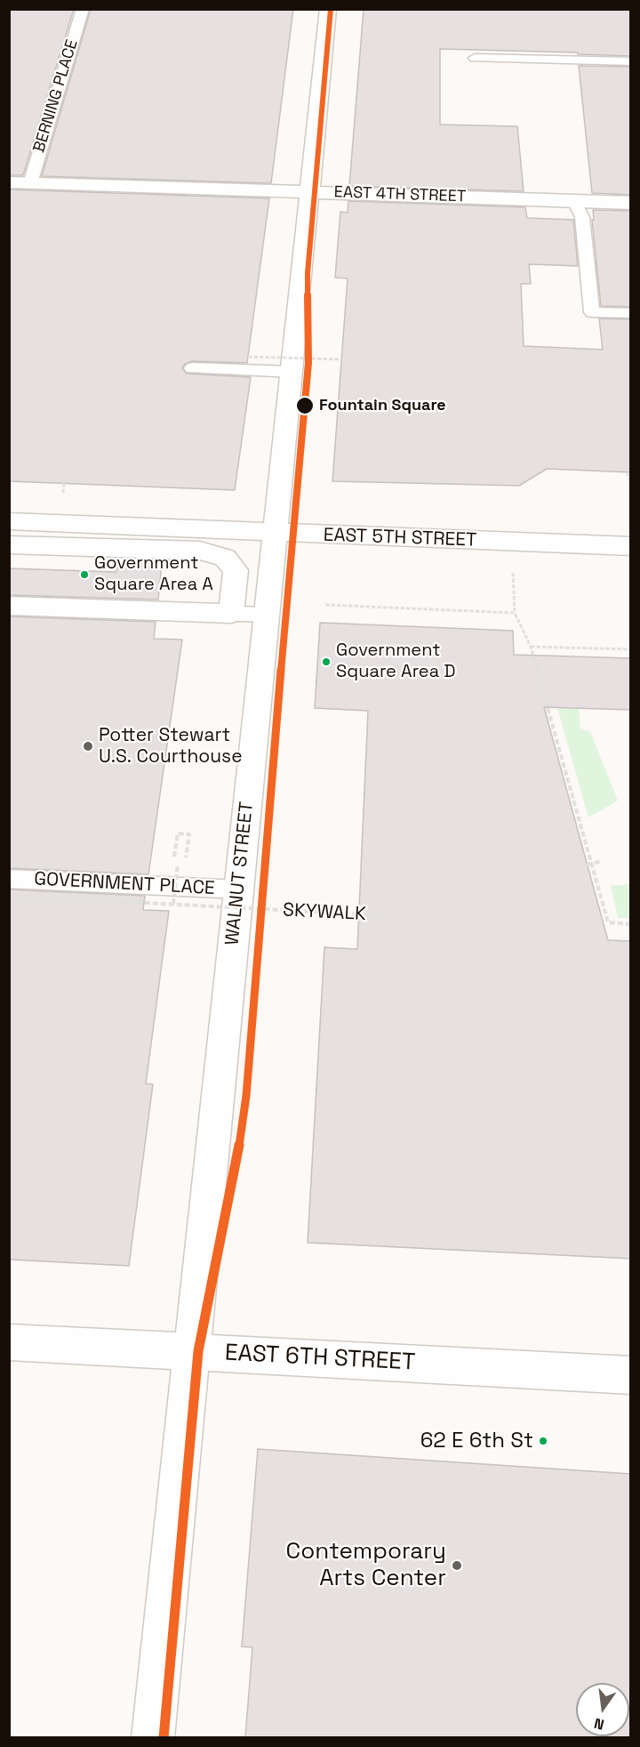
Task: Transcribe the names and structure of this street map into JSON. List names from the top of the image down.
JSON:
{
  "streets": {
    "street": [
      "EAST 4TH STREET",
      "EAST 5TH STREET",
      "WALNUT STREET",
      "EAST 6TH STREET"
    ],
    "lane": ["BERNING PLACE", "GOVERNMENT PLACE"],
    "path": ["SKYWALK"]
  },
  "crossings": [
    ["BERNING PLACE", "EAST 4TH STREET"],
    ["EAST 4TH STREET", "WALNUT STREET"],
    ["EAST 5TH STREET", "WALNUT STREET"],
    ["WALNUT STREET", "GOVERNMENT PLACE"],
    ["WALNUT STREET", "EAST 6TH STREET"]
  ],
  "places": [
    "Fountain Square",
    "Government Square Area A",
    "Government Square Area D",
    "Potter Stewart U.S. Courthouse",
    "62 E 6th St",
    "Contemporary Arts Center"
  ],
  "north": "bottom"
}
